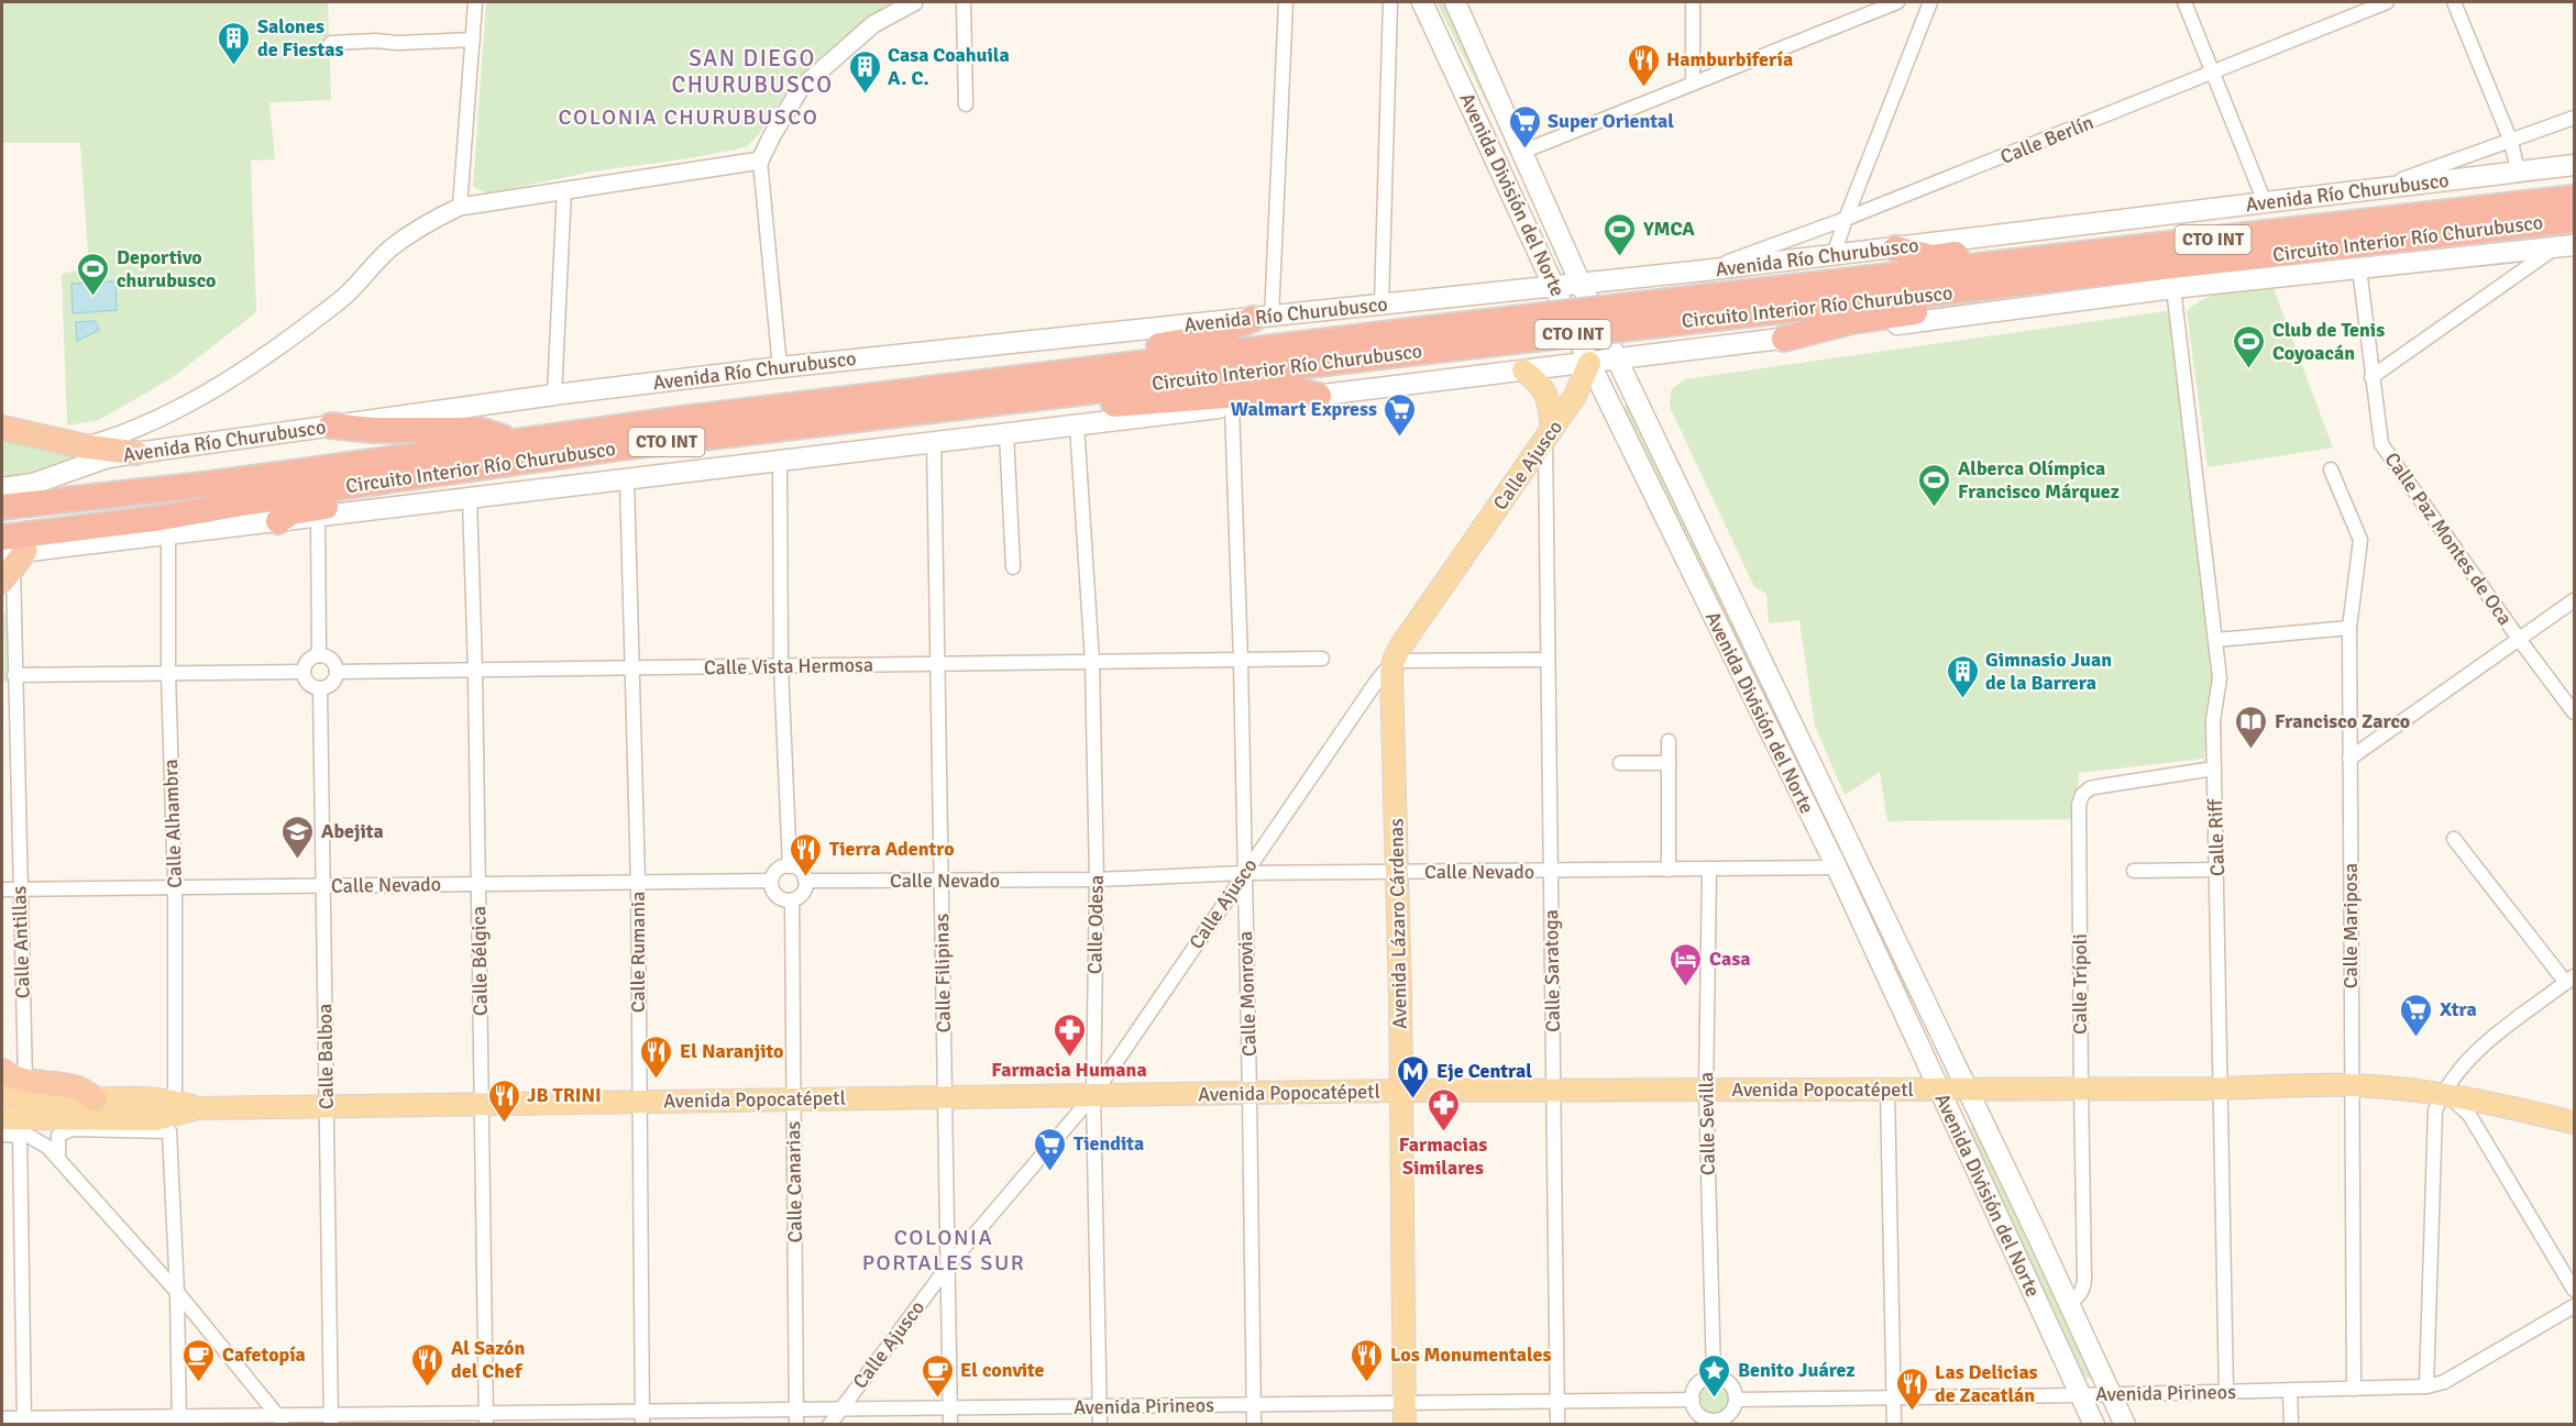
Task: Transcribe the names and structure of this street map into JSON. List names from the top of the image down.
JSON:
{
  "streets": {
    "highway": ["Circuito Interior Río Churubusco", "CTO INT"],
    "main road": [
      "Avenida Río Churubusco",
      "Avenida División del Norte",
      "Calle Ajusco",
      "Avenida Lázaro Cárdenas",
      "Avenida Popocatépetl"
    ],
    "street": [
      "Calle Berlín",
      "Calle Paz Montes de Oca",
      "Calle Vista Hermosa",
      "Calle Alhambra",
      "Calle Riff",
      "Calle Nevado",
      "Calle Odesa",
      "Calle Mariposa",
      "Calle Antillas",
      "Calle Rumania",
      "Calle Bélgica",
      "Calle Saratoga",
      "Calle Filipinas",
      "Calle Trípoli",
      "Calle Monrovia",
      "Calle Balboa",
      "Calle Sevilla",
      "Calle Canarias",
      "Avenida Pirineos"
    ]
  },
  "crossings": [
    ["Calle Berlín", "Avenida Río Churubusco"],
    ["Avenida Río Churubusco", "Avenida División del Norte"],
    ["Avenida División del Norte", "CTO INT"],
    ["Avenida División del Norte", "Calle Ajusco"],
    ["Avenida División del Norte", "Calle Nevado"],
    ["Avenida División del Norte", "Calle Trípoli"],
    ["Avenida División del Norte", "Avenida Popocatépetl"],
    ["Avenida División del Norte", "Avenida Pirineos"],
    ["CTO INT", "Calle Ajusco"],
    ["CTO INT", "Calle Paz Montes de Oca"],
    ["CTO INT", "Calle Alhambra"],
    ["CTO INT", "Calle Riff"],
    ["CTO INT", "Calle Odesa"],
    ["CTO INT", "Calle Antillas"],
    ["CTO INT", "Calle Rumania"],
    ["CTO INT", "Calle Bélgica"],
    ["CTO INT", "Calle Filipinas"],
    ["CTO INT", "Calle Monrovia"],
    ["Calle Ajusco", "Calle Nevado"],
    ["Calle Ajusco", "Avenida Lázaro Cárdenas"],
    ["Calle Ajusco", "Calle Odesa"],
    ["Calle Ajusco", "Calle Saratoga"],
    ["Calle Ajusco", "Calle Filipinas"],
    ["Calle Ajusco", "Calle Monrovia"],
    ["Calle Ajusco", "Avenida Popocatépetl"],
    ["Calle Ajusco", "Avenida Pirineos"],
    ["Calle Vista Hermosa", "Calle Odesa"],
    ["Calle Vista Hermosa", "Calle Rumania"],
    ["Calle Vista Hermosa", "Calle Bélgica"],
    ["Calle Vista Hermosa", "Calle Filipinas"],
    ["Calle Vista Hermosa", "Calle Monrovia"],
    ["Calle Vista Hermosa", "Calle Balboa"],
    ["Calle Alhambra", "Calle Nevado"],
    ["Calle Alhambra", "Avenida Popocatépetl"],
    ["Calle Alhambra", "Avenida Pirineos"],
    ["Calle Riff", "Calle Trípoli"],
    ["Calle Riff", "Avenida Popocatépetl"],
    ["Calle Riff", "Avenida Pirineos"],
    ["Calle Nevado", "Avenida Lázaro Cárdenas"],
    ["Calle Nevado", "Calle Odesa"],
    ["Calle Nevado", "Calle Antillas"],
    ["Calle Nevado", "Calle Rumania"],
    ["Calle Nevado", "Calle Bélgica"],
    ["Calle Nevado", "Calle Saratoga"],
    ["Calle Nevado", "Calle Filipinas"],
    ["Calle Nevado", "Calle Monrovia"],
    ["Calle Nevado", "Calle Balboa"],
    ["Calle Nevado", "Calle Sevilla"],
    ["Calle Nevado", "Calle Canarias"],
    ["Avenida Lázaro Cárdenas", "Avenida Popocatépetl"],
    ["Avenida Lázaro Cárdenas", "Avenida Pirineos"],
    ["Calle Odesa", "Avenida Popocatépetl"],
    ["Calle Odesa", "Avenida Pirineos"],
    ["Calle Mariposa", "Avenida Popocatépetl"],
    ["Calle Mariposa", "Avenida Pirineos"],
    ["Calle Rumania", "Avenida Popocatépetl"],
    ["Calle Rumania", "Avenida Pirineos"],
    ["Calle Bélgica", "Avenida Popocatépetl"],
    ["Calle Bélgica", "Avenida Pirineos"],
    ["Calle Saratoga", "Avenida Popocatépetl"],
    ["Calle Saratoga", "Avenida Pirineos"],
    ["Calle Filipinas", "Avenida Popocatépetl"],
    ["Calle Filipinas", "Avenida Pirineos"],
    ["Calle Trípoli", "Avenida Popocatépetl"],
    ["Calle Monrovia", "Avenida Popocatépetl"],
    ["Calle Monrovia", "Avenida Pirineos"],
    ["Calle Balboa", "Avenida Popocatépetl"],
    ["Calle Balboa", "Avenida Pirineos"],
    ["Avenida Popocatépetl", "Calle Sevilla"],
    ["Avenida Popocatépetl", "Calle Canarias"],
    ["Calle Sevilla", "Avenida Pirineos"],
    ["Calle Canarias", "Avenida Pirineos"]
  ],
  "districts": ["SAN DIEGO CHURUBUSCO", "COLONIA CHURUBUSCO", "COLONIA PORTALES SUR"],
  "places": {
    "building": ["Salones de Fiestas", "Casa Coahuila A. C.", "Gimnasio Juan de la Barrera"],
    "restaurant": [
      "Hamburbifería",
      "Tierra Adentro",
      "El Naranjito",
      "JB TRINI",
      "Los Monumentales",
      "Al Sazón del Chef",
      "Las Delicias de Zacatlán"
    ],
    "supermarket": [
      "Super Oriental",
      "Walmart Express",
      "Xtra",
      "Tiendita"
    ],
    "sports": [
      "YMCA",
      "Deportivo churubusco",
      "Club de Tenis Coyoacán",
      "Alberca Olímpica Francisco Márquez"
    ],
    "library": ["Francisco Zarco"],
    "school or university": ["Abejita"],
    "hotel": ["Casa"],
    "pharmacy": ["Farmacia Humana", "Farmacias Similares"],
    "metro station": ["Eje Central"],
    "cafe": ["Cafetopía", "El convite"],
    "place": ["Benito Juárez"]
  }
}
